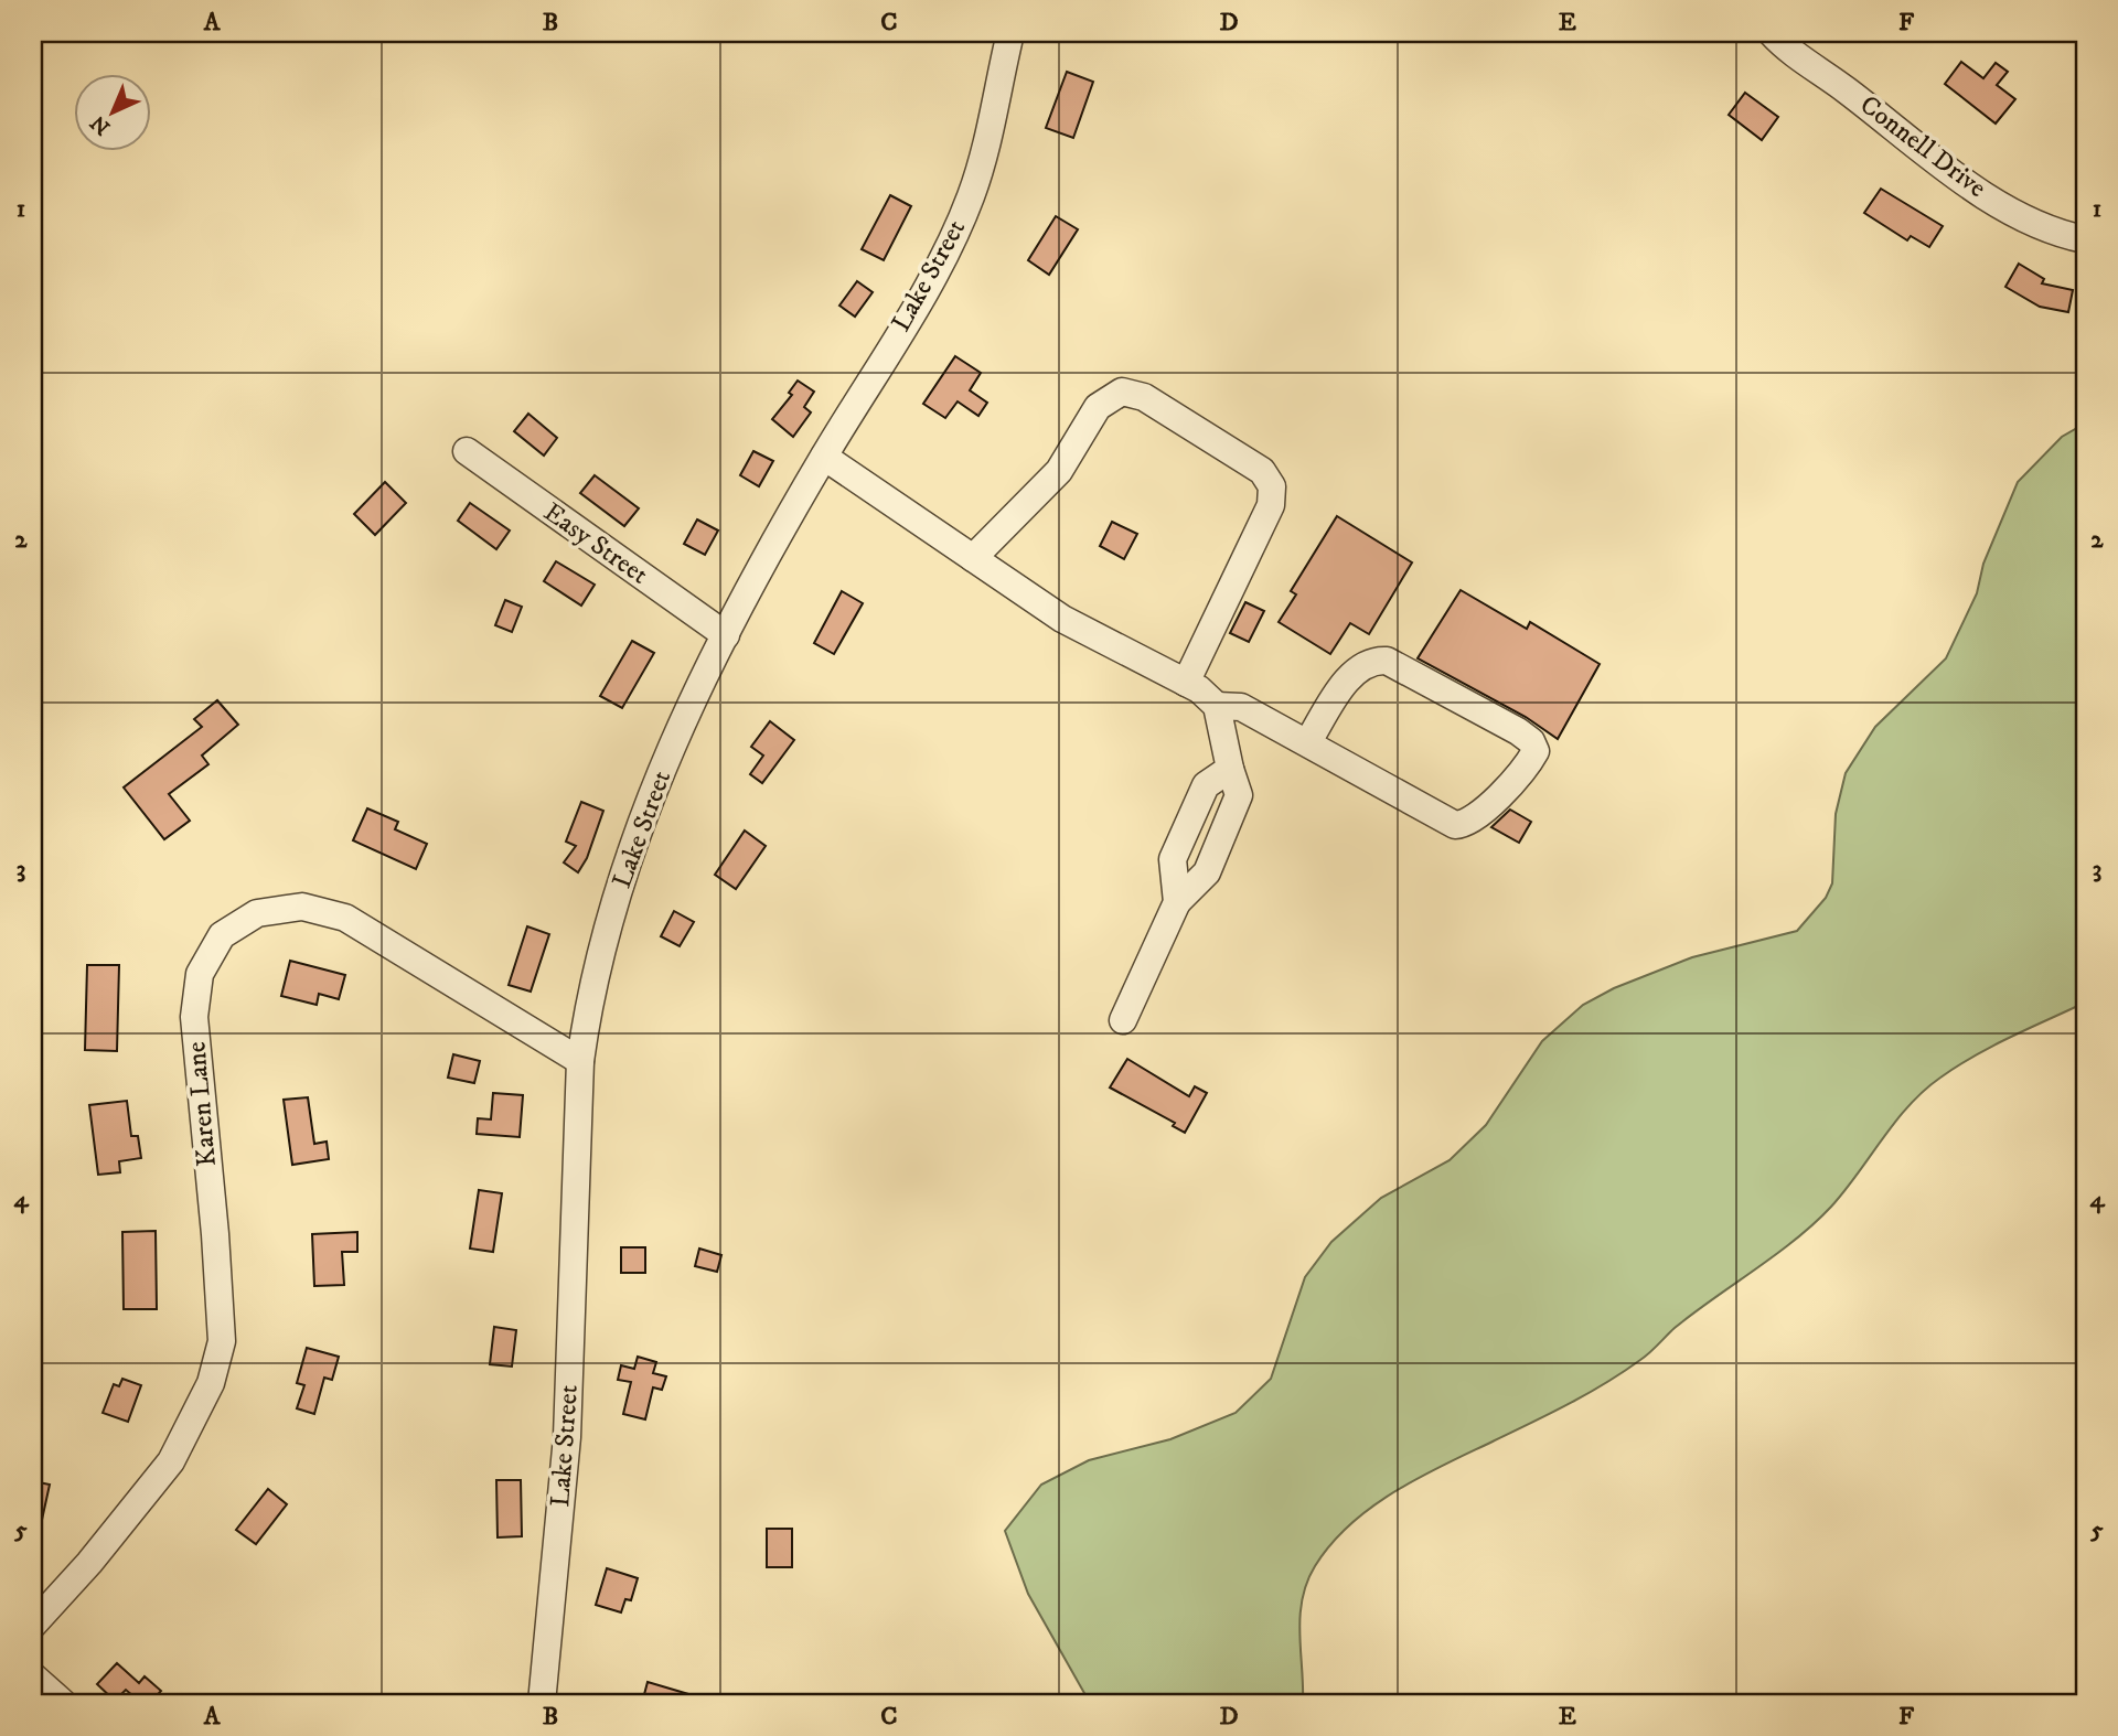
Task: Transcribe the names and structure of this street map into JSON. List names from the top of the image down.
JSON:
{
  "streets": {
    "street": [
      "Connell Drive",
      "Lake Street",
      "Easy Street",
      "Karen Lane"
    ]
  },
  "crossings": [
    ["Lake Street", "Easy Street"],
    ["Lake Street", "Karen Lane"]
  ],
  "north": "bottom left",
  "grid": {
    "columns": [
      "A",
      "B",
      "C",
      "D",
      "E",
      "F"
    ],
    "rows": [
      "1",
      "2",
      "3",
      "4",
      "5"
    ]
  }
}
